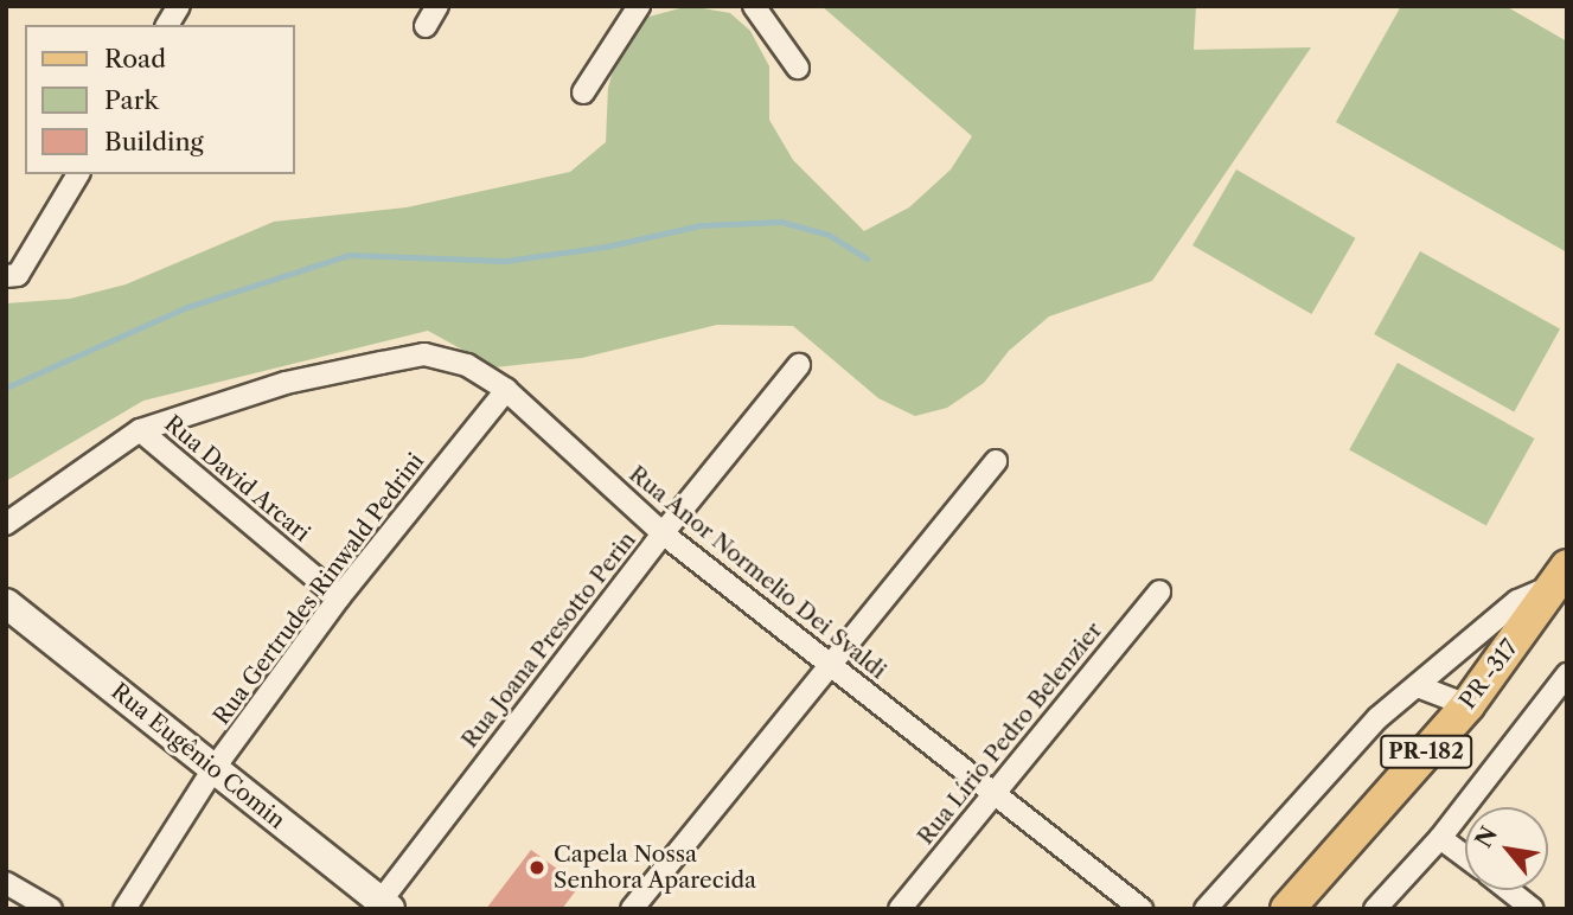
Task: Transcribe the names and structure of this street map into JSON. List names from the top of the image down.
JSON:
{
  "streets": {
    "main road": ["PR -317", "PR-182"],
    "street": [
      "Rua David Arcari",
      "Rua Anor Normelio Dei Svaldi",
      "Rua Gertrudes Rinwald Pedrini",
      "Rua Joana Presotto Perin",
      "Rua Lírio Pedro Belenzier",
      "Rua Eugênio Comin"
    ]
  },
  "crossings": [
    ["Rua David Arcari", "Rua Anor Normelio Dei Svaldi"],
    ["Rua David Arcari", "Rua Gertrudes Rinwald Pedrini"],
    ["Rua Anor Normelio Dei Svaldi", "Rua Gertrudes Rinwald Pedrini"],
    ["Rua Anor Normelio Dei Svaldi", "Rua Joana Presotto Perin"],
    ["Rua Anor Normelio Dei Svaldi", "Rua Lírio Pedro Belenzier"],
    ["Rua Gertrudes Rinwald Pedrini", "Rua Eugênio Comin"],
    ["Rua Joana Presotto Perin", "Rua Eugênio Comin"]
  ],
  "places": ["Capela Nossa Senhora Aparecida"],
  "legend": ["Road", "Park", "Building"],
  "north": "top left"
}
